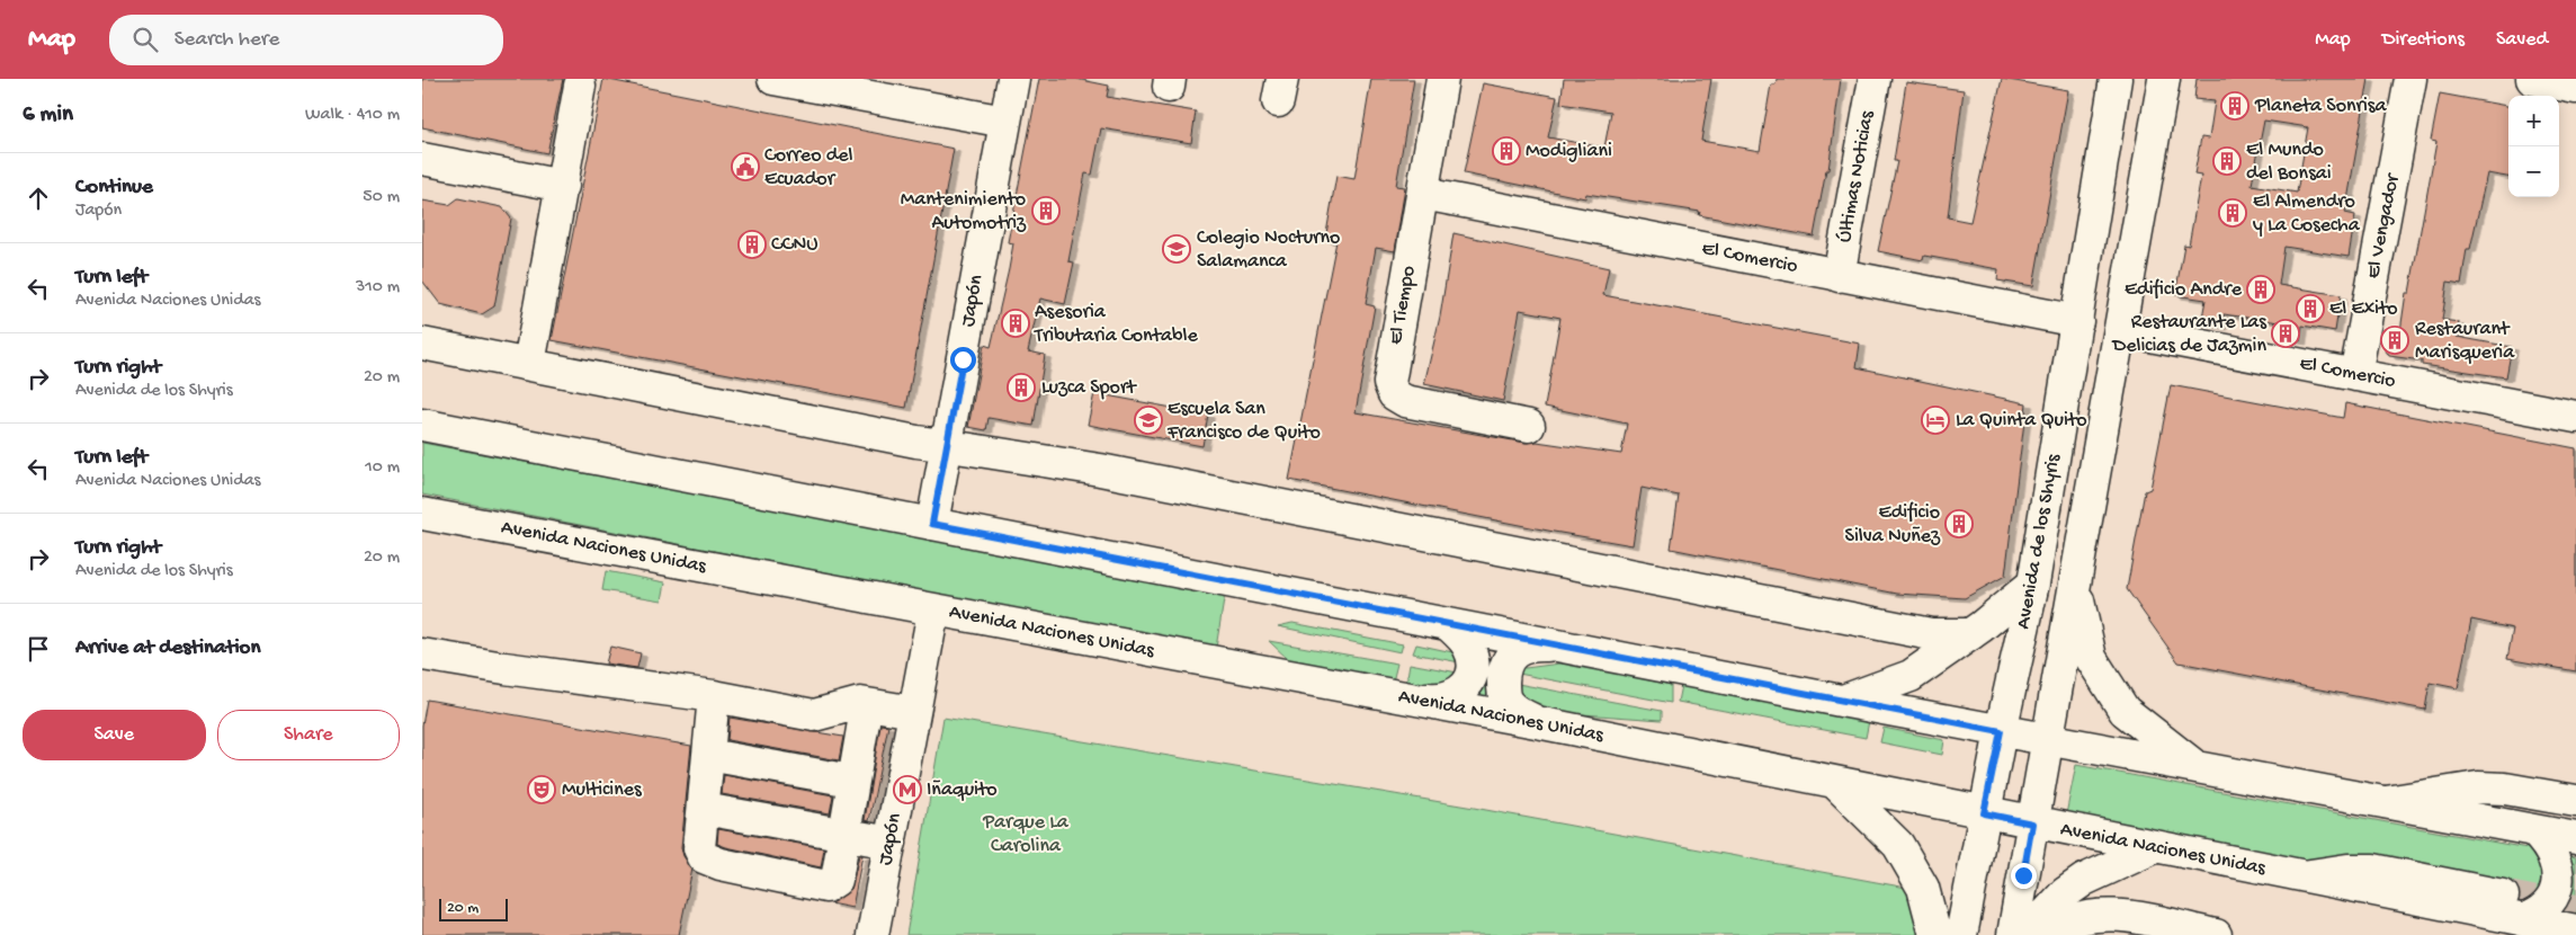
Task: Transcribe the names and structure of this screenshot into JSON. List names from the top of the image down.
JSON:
{
  "streets": {
    "main road": [
      "Últimas Noticias",
      "El Vengador",
      "El Comercio",
      "Japón",
      "El Tiempo",
      "Avenida de los Shyris",
      "Avenida Naciones Unidas"
    ]
  },
  "crossings": [
    ["Últimas Noticias", "El Comercio"],
    ["El Vengador", "El Comercio"],
    ["El Comercio", "El Tiempo"],
    ["El Comercio", "Avenida de los Shyris"],
    ["Japón", "Avenida Naciones Unidas"],
    ["Avenida de los Shyris", "Avenida Naciones Unidas"]
  ],
  "parks": ["Parque La Carolina"],
  "places": {
    "building": [
      "Planeta Sonrisa",
      "Modigliani",
      "El Mundo del Bonsai",
      "Mantenimiento Automotriz",
      "El Almendro y La Cosecha",
      "CCNU",
      "Edificio Andre",
      "El Exito",
      "Asesoria Tributaria Contable",
      "Restaurante Las Delicias de Jazmin",
      "Restaurant Marisqueria",
      "Luzca Sport",
      "Edificio Silva Nuñez"
    ],
    "public building": ["Correo del Ecuador"],
    "school or university": ["Colegio Nocturno Salamanca", "Escuela San Francisco de Quito"],
    "hotel": ["La Quinta Quito"],
    "theatre": ["Multicines"],
    "metro station": ["Iñaquito"]
  },
  "scale_bar": "20 m",
  "page": {
    "header": "Map",
    "search": "Search here",
    "nav": ["Map", "Directions", "Saved"],
    "heading": ["6 min", "Walk · 410 m"],
    "map_buttons": ["+", "−"],
    "list": [
      ["Continue", "Japón", "50 m"],
      ["Turn left", "Avenida Naciones Unidas", "310 m"],
      ["Turn right", "Avenida de los Shyris", "20 m"],
      ["Turn left", "Avenida Naciones Unidas", "10 m"],
      ["Turn right", "Avenida de los Shyris", "20 m"],
      "Arrive at destination"
    ],
    "buttons": ["Save", "Share"],
    "scale": "20 m"
  }
}
